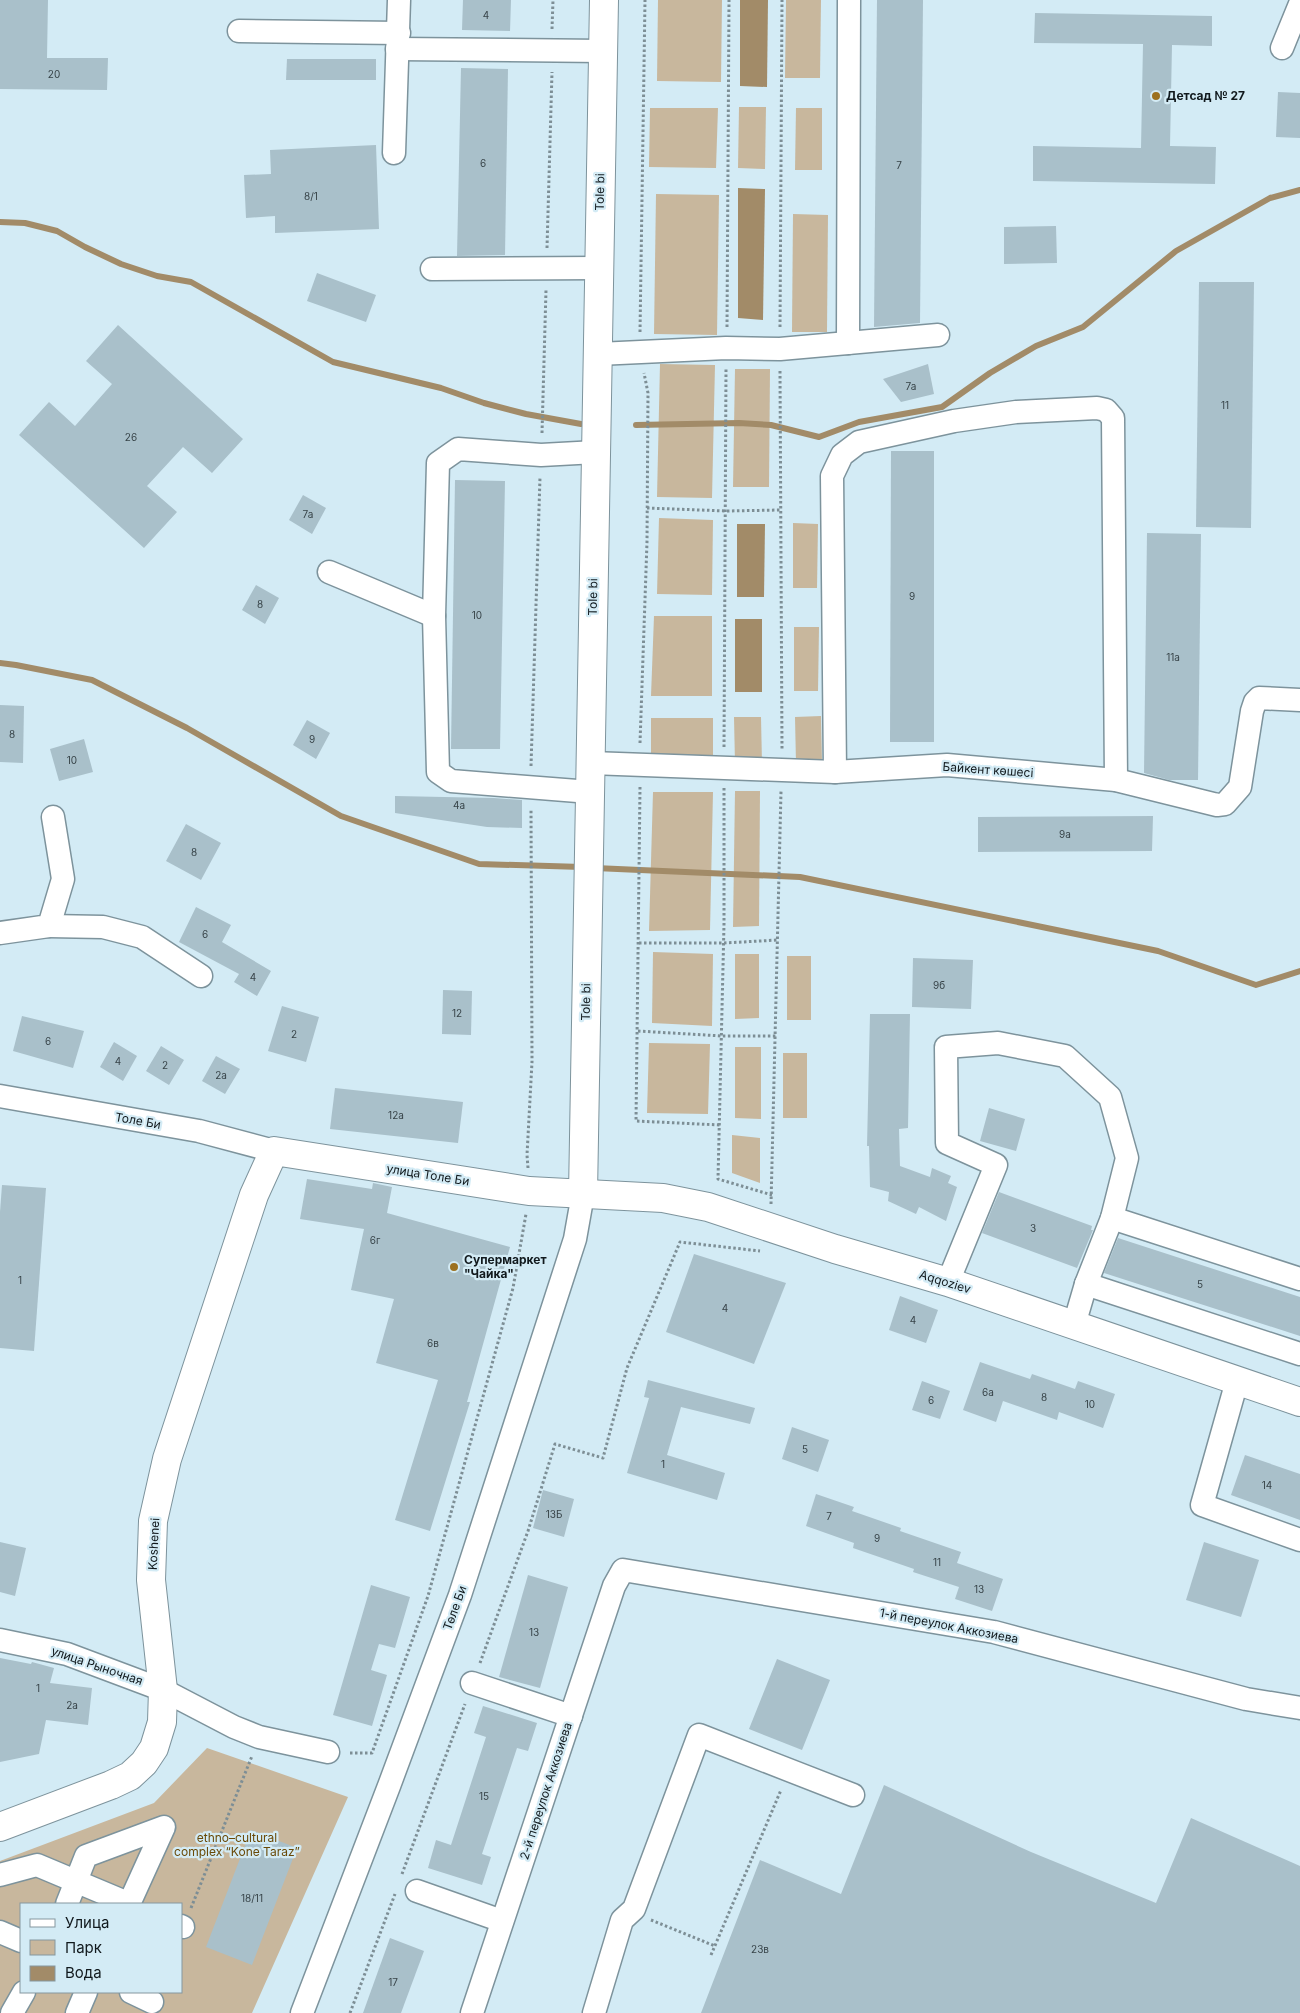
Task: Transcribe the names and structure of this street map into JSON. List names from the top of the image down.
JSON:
{
  "streets": {
    "main road": [
      "Tole bi",
      "улица Толе Би",
      "Aqqoziev",
      "Koshenei"
    ],
    "street": [
      "Байкент көшесі",
      "Толе Би",
      "Төле Би",
      "1-й переулок Аккозиева",
      "улица Рыночная",
      "2-й переулок Аккозиева"
    ]
  },
  "crossings": [
    ["Tole bi", "Байкент көшесі"],
    ["Tole bi", "улица Толе Би"],
    ["Tole bi", "Aqqoziev"],
    ["Tole bi", "Төле Би"],
    ["Толе Би", "улица Толе Би"],
    ["Толе Би", "Koshenei"],
    ["улица Толе Би", "Aqqoziev"],
    ["улица Толе Би", "Koshenei"],
    ["улица Толе Би", "Төле Би"],
    ["Aqqoziev", "Төле Би"],
    ["Koshenei", "улица Рыночная"],
    ["1-й переулок Аккозиева", "2-й переулок Аккозиева"]
  ],
  "parks": ["ethno–cultural complex “Kone Taraz”"],
  "places": ["Детсад № 27", "Супермаркет \"Чайка\""],
  "house_numbers": [
    "4",
    "20",
    "6",
    "7",
    "8/1",
    "7а",
    "11",
    "26",
    "7а",
    "9",
    "8",
    "10",
    "11а",
    "8",
    "9",
    "10",
    "4а",
    "9а",
    "8",
    "6",
    "4",
    "9б",
    "12",
    "2",
    "6",
    "4",
    "2",
    "2а",
    "12а",
    "3",
    "6г",
    "1",
    "5",
    "4",
    "4",
    "6в",
    "6а",
    "8",
    "6",
    "10",
    "5",
    "1",
    "14",
    "13Б",
    "7",
    "9",
    "11",
    "13",
    "13",
    "1",
    "2а",
    "15",
    "18/11",
    "23в",
    "17"
  ],
  "legend": ["Улица", "Парк", "Вода"]
}
